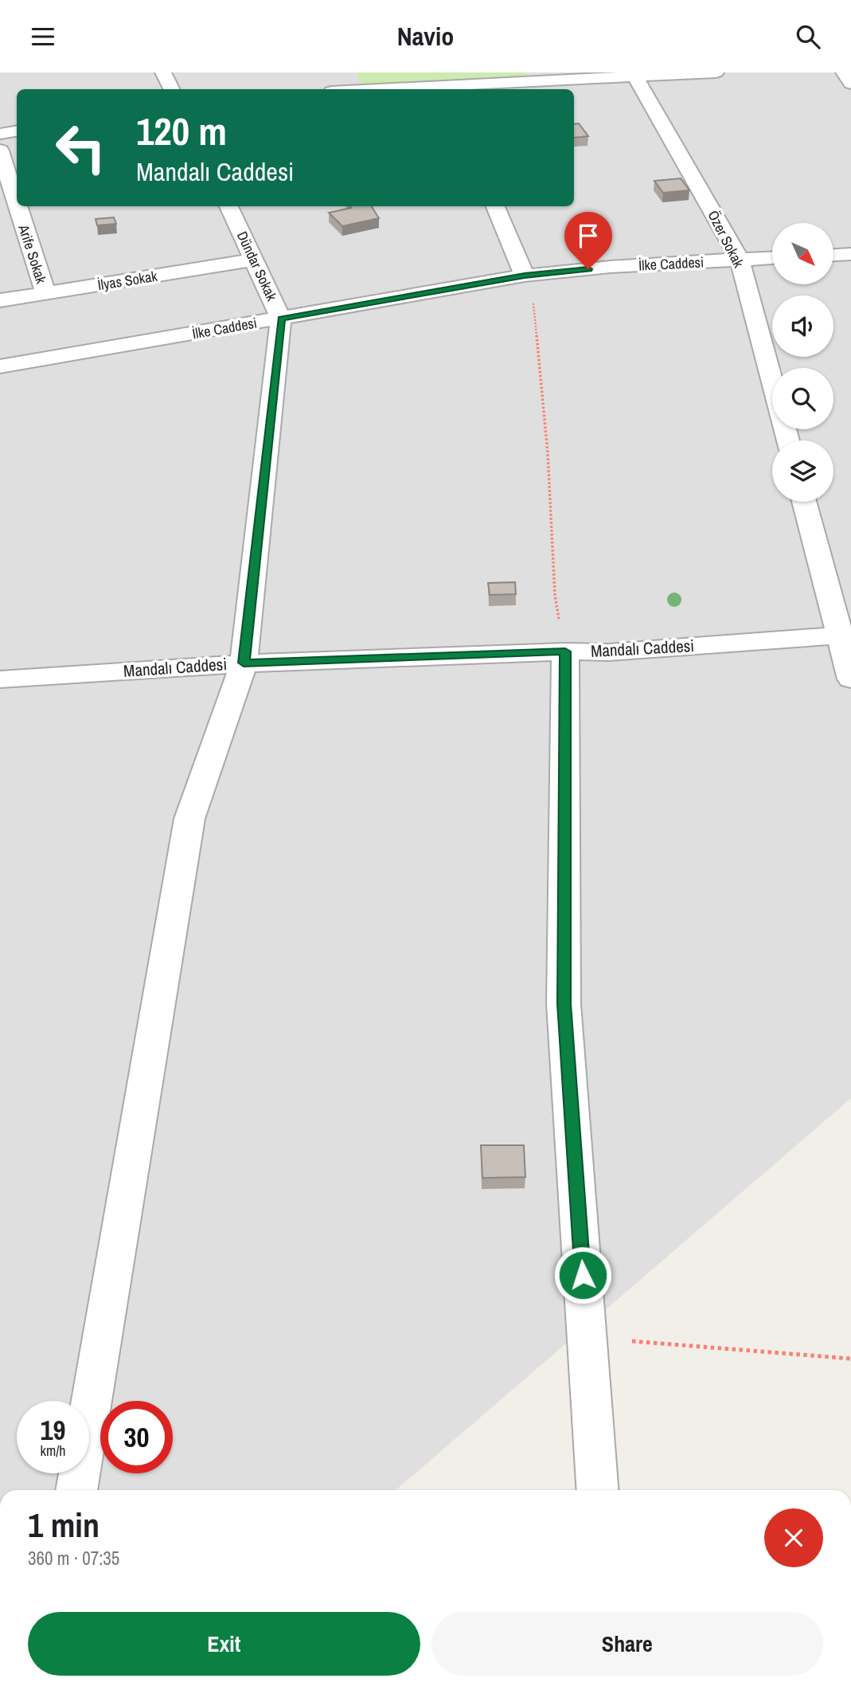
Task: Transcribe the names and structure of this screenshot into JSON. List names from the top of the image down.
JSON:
{
  "streets": {
    "street": [
      "Özer Sokak",
      "Arife Sokak",
      "İlke Caddesi",
      "Dündar Sokak",
      "İlyas Sokak",
      "Mandalı Caddesi"
    ]
  },
  "crossings": [
    ["Özer Sokak", "İlke Caddesi"],
    ["Arife Sokak", "İlyas Sokak"],
    ["İlke Caddesi", "Dündar Sokak"],
    ["Dündar Sokak", "İlyas Sokak"],
    ["Dündar Sokak", "Mandalı Caddesi"]
  ],
  "north": "bottom right",
  "page": {
    "header": "Navio",
    "turn": ["120 m", "Mandalı Caddesi"],
    "speed": "19 km/h",
    "limit": "30",
    "heading": ["1 min", "360 m · 07:35"],
    "buttons": ["Exit", "Share"]
  }
}
